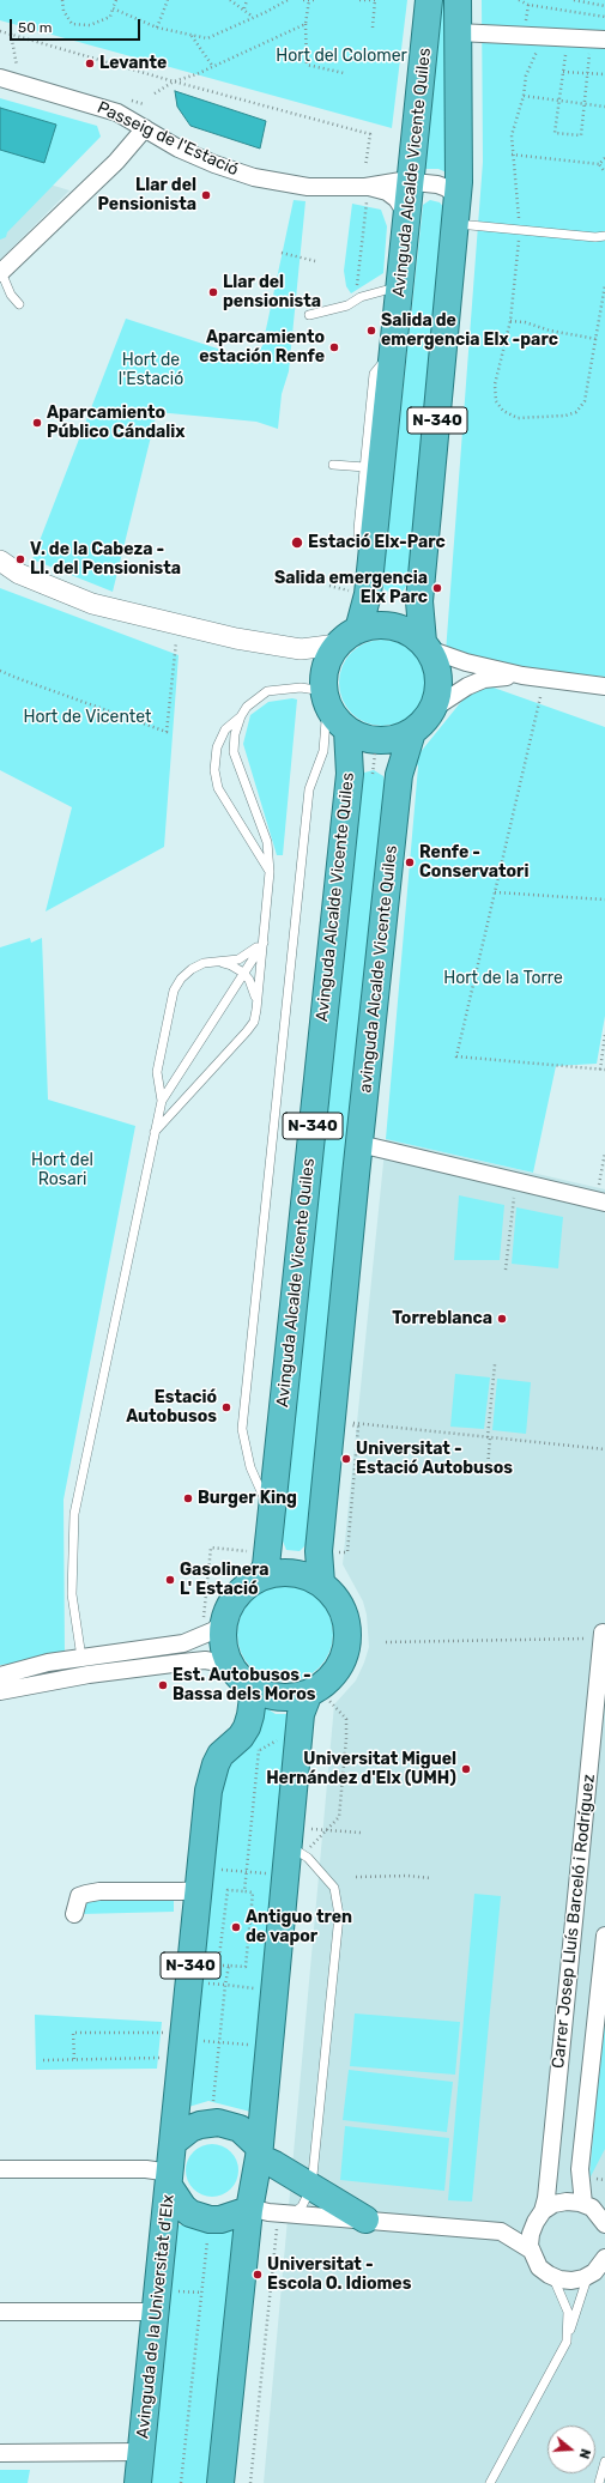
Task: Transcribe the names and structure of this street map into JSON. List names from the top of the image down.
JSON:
{
  "streets": {
    "highway": [
      "Avinguda Alcalde Vicente Quiles",
      "N-340",
      "avinguda Alcalde Vicente Quiles",
      "Avinguda de la Universitat d'Elx"
    ],
    "street": ["Passeig de l'Estació", "Carrer Josep Lluís Barceló i Rodríguez"]
  },
  "crossings": [
    ["Passeig de l'Estació", "Avinguda Alcalde Vicente Quiles"],
    ["Passeig de l'Estació", "avinguda Alcalde Vicente Quiles"],
    ["Avinguda Alcalde Vicente Quiles", "N-340"],
    ["Avinguda Alcalde Vicente Quiles", "avinguda Alcalde Vicente Quiles"],
    ["N-340", "avinguda Alcalde Vicente Quiles"],
    ["N-340", "Avinguda de la Universitat d'Elx"]
  ],
  "parks": [
    "Hort del Colomer",
    "Hort de l'Estació",
    "Hort de Vicentet",
    "Hort de la Torre",
    "Hort del Rosari"
  ],
  "places": [
    "Levante",
    "Llar del Pensionista",
    "Llar del pensionista",
    "Salida de emergencia Elx -parc",
    "Aparcamiento estación Renfe",
    "Aparcamiento Público Cándalix",
    "Estació Elx-Parc",
    "V. de la Cabeza - Ll. del Pensionista",
    "Salida emergencia Elx Parc",
    "Renfe - Conservatori",
    "Torreblanca",
    "Estació Autobusos",
    "Universitat - Estació Autobusos",
    "Burger King",
    "Gasolinera L' Estació",
    "Est. Autobusos - Bassa dels Moros",
    "Universitat Miguel Hernández d'Elx (UMH)",
    "Antiguo tren de vapor",
    "Universitat - Escola O. Idiomes"
  ],
  "scale_bar": "50 m",
  "north": "right"
}
